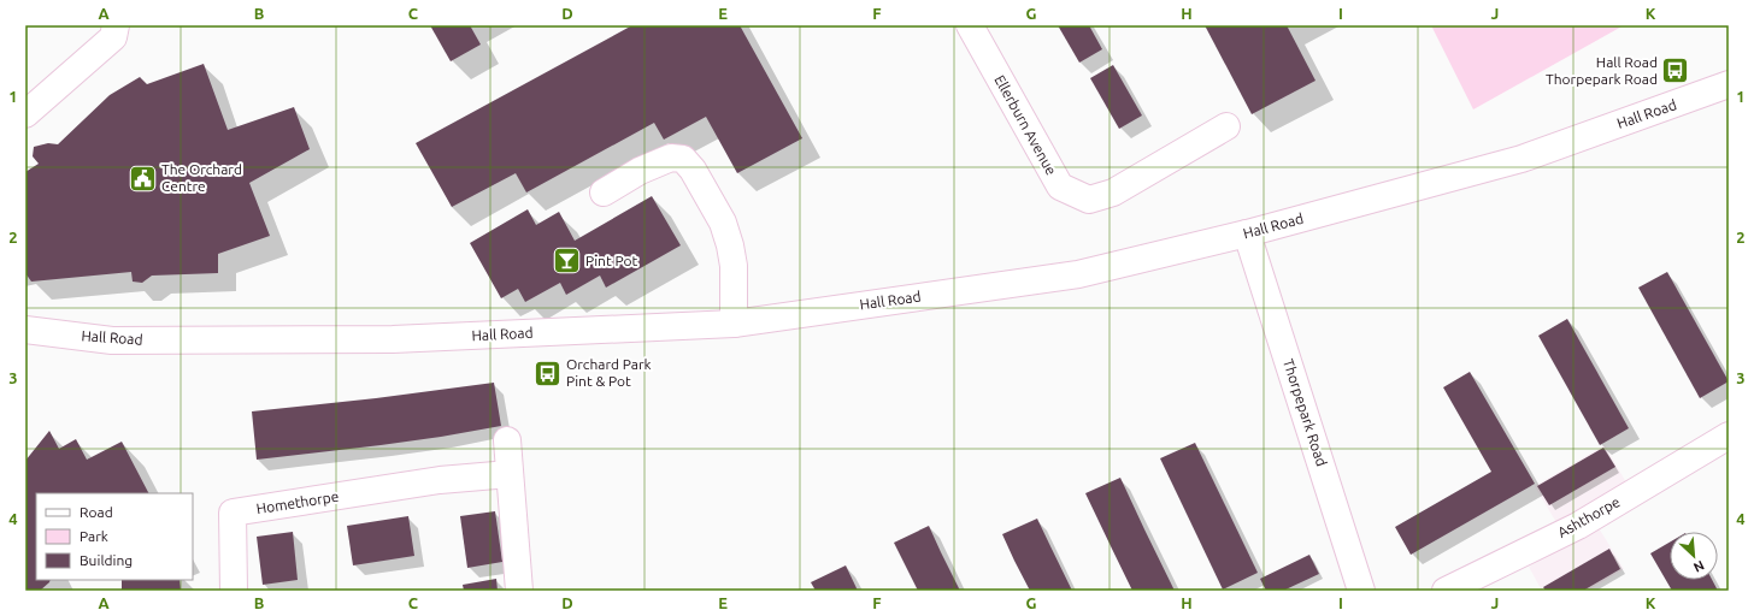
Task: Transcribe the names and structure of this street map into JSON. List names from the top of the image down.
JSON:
{
  "streets": {
    "street": [
      "Hall Road",
      "Ellerburn Avenue",
      "Thorpepark Road",
      "Homethorpe",
      "Ashthorpe"
    ]
  },
  "crossings": [
    ["Hall Road", "Thorpepark Road"]
  ],
  "places": {
    "bus stop": ["Hall Road Thorpepark Road", "Orchard Park Pint & Pot"],
    "public building": ["The Orchard Centre"],
    "bar": ["Pint Pot"]
  },
  "legend": ["Road", "Park", "Building"],
  "north": "bottom right",
  "grid": {
    "columns": [
      "A",
      "B",
      "C",
      "D",
      "E",
      "F",
      "G",
      "H",
      "I",
      "J",
      "K"
    ],
    "rows": [
      "1",
      "2",
      "3",
      "4"
    ]
  }
}
